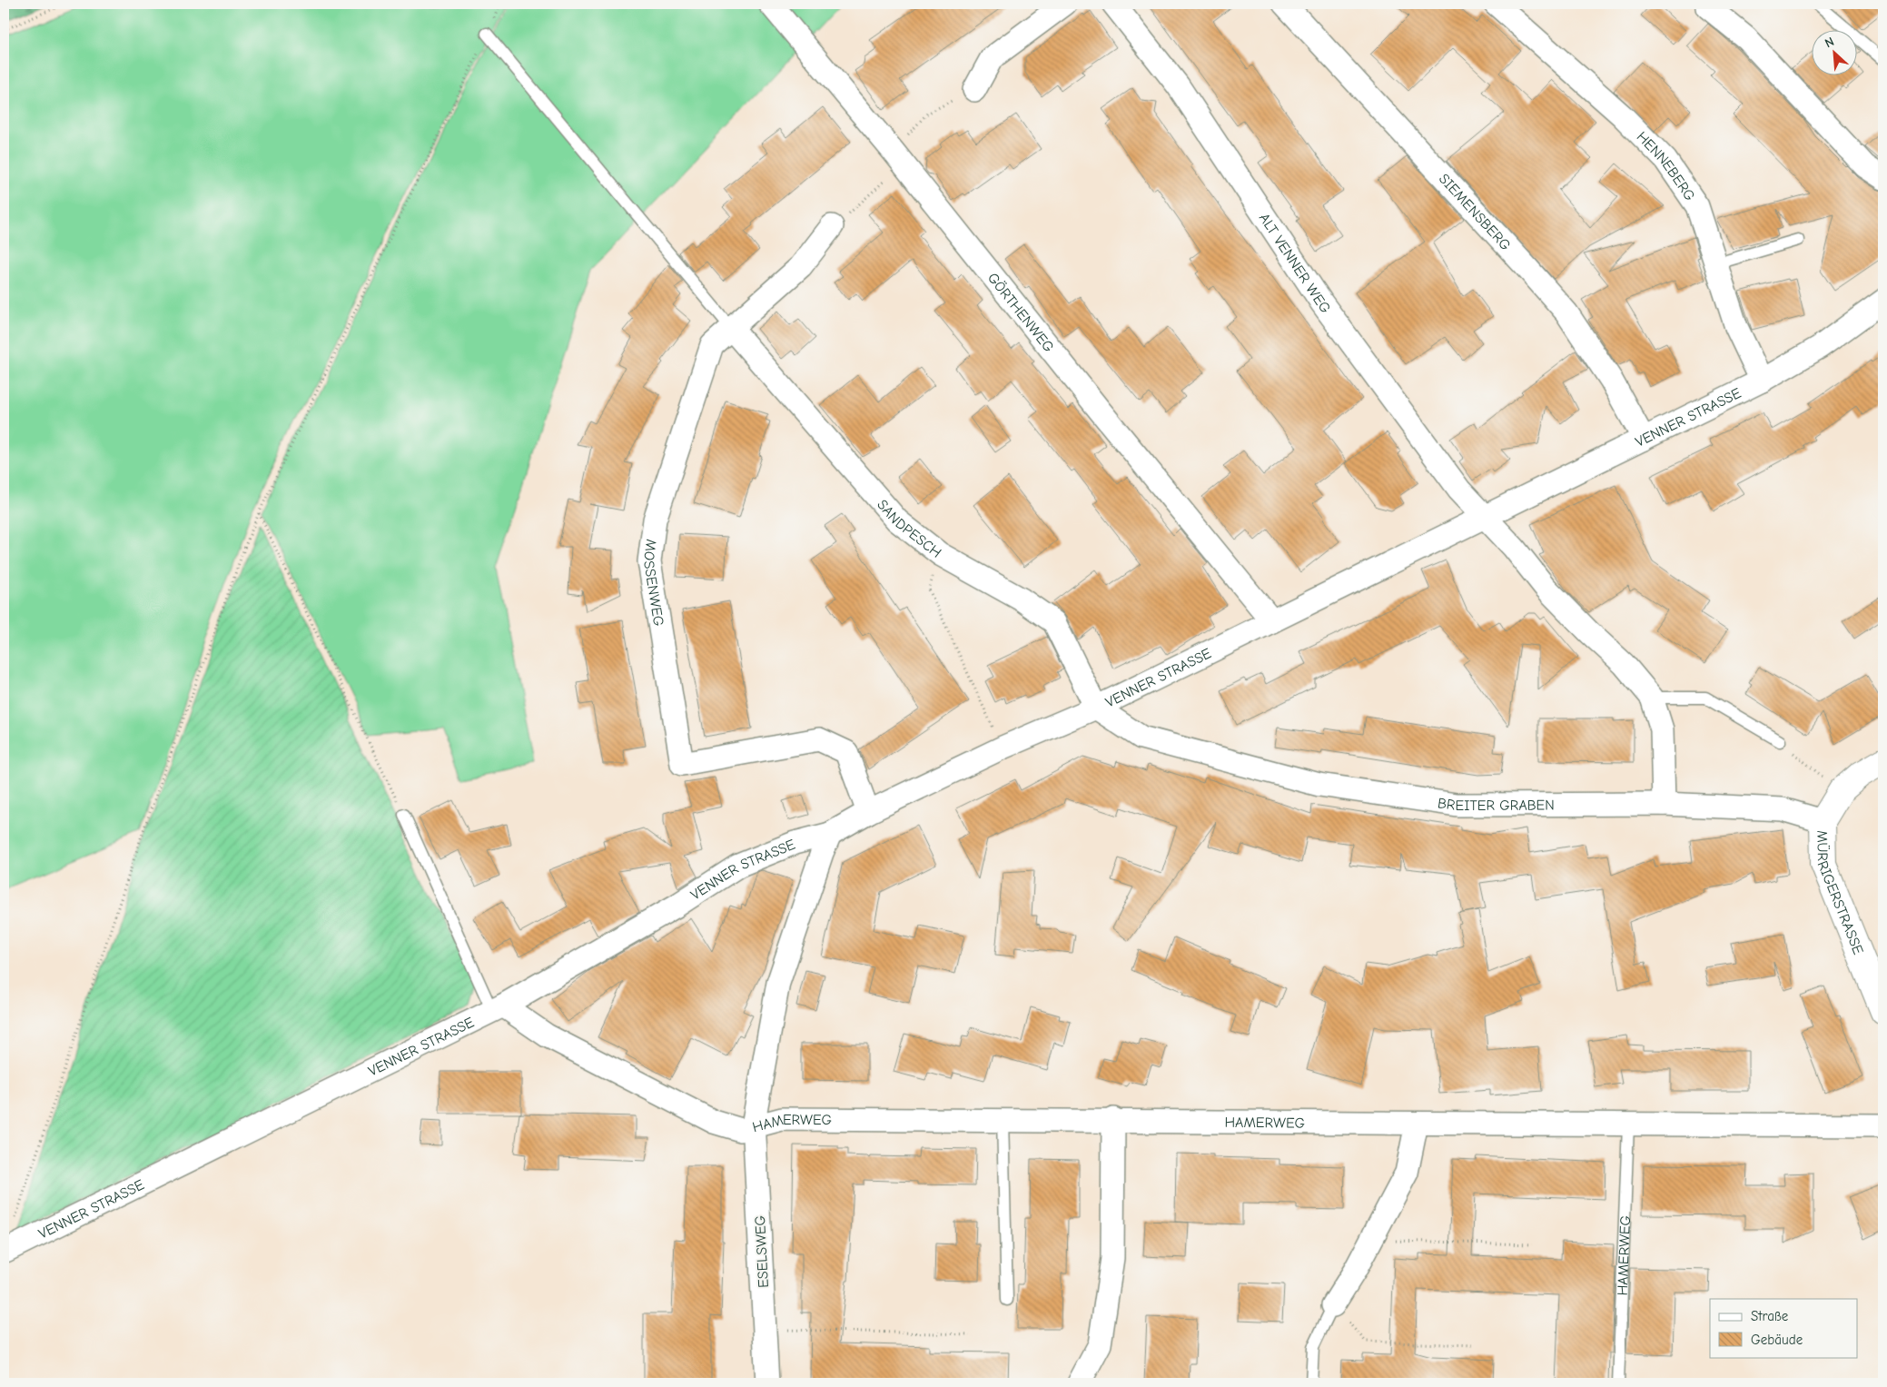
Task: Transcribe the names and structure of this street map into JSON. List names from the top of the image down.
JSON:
{
  "streets": {
    "street": [
      "HENNEBERG",
      "SIEMENSBERG",
      "ALT VENNER WEG",
      "GÖRTHENWEG",
      "VENNER STRASSE",
      "SANDPESCH",
      "MOSSENWEG",
      "BREITER GRABEN",
      "MÜRRIGERSTRASSE",
      "HAMERWEG",
      "ESELSWEG"
    ]
  },
  "crossings": [
    ["HENNEBERG", "VENNER STRASSE"],
    ["SIEMENSBERG", "VENNER STRASSE"],
    ["ALT VENNER WEG", "VENNER STRASSE"],
    ["GÖRTHENWEG", "VENNER STRASSE"],
    ["VENNER STRASSE", "SANDPESCH"],
    ["VENNER STRASSE", "MOSSENWEG"],
    ["VENNER STRASSE", "BREITER GRABEN"],
    ["VENNER STRASSE", "HAMERWEG"],
    ["SANDPESCH", "MOSSENWEG"],
    ["SANDPESCH", "BREITER GRABEN"],
    ["BREITER GRABEN", "MÜRRIGERSTRASSE"],
    ["HAMERWEG", "ESELSWEG"]
  ],
  "legend": ["Straße", "Gebäude"],
  "north": "top left"
}
